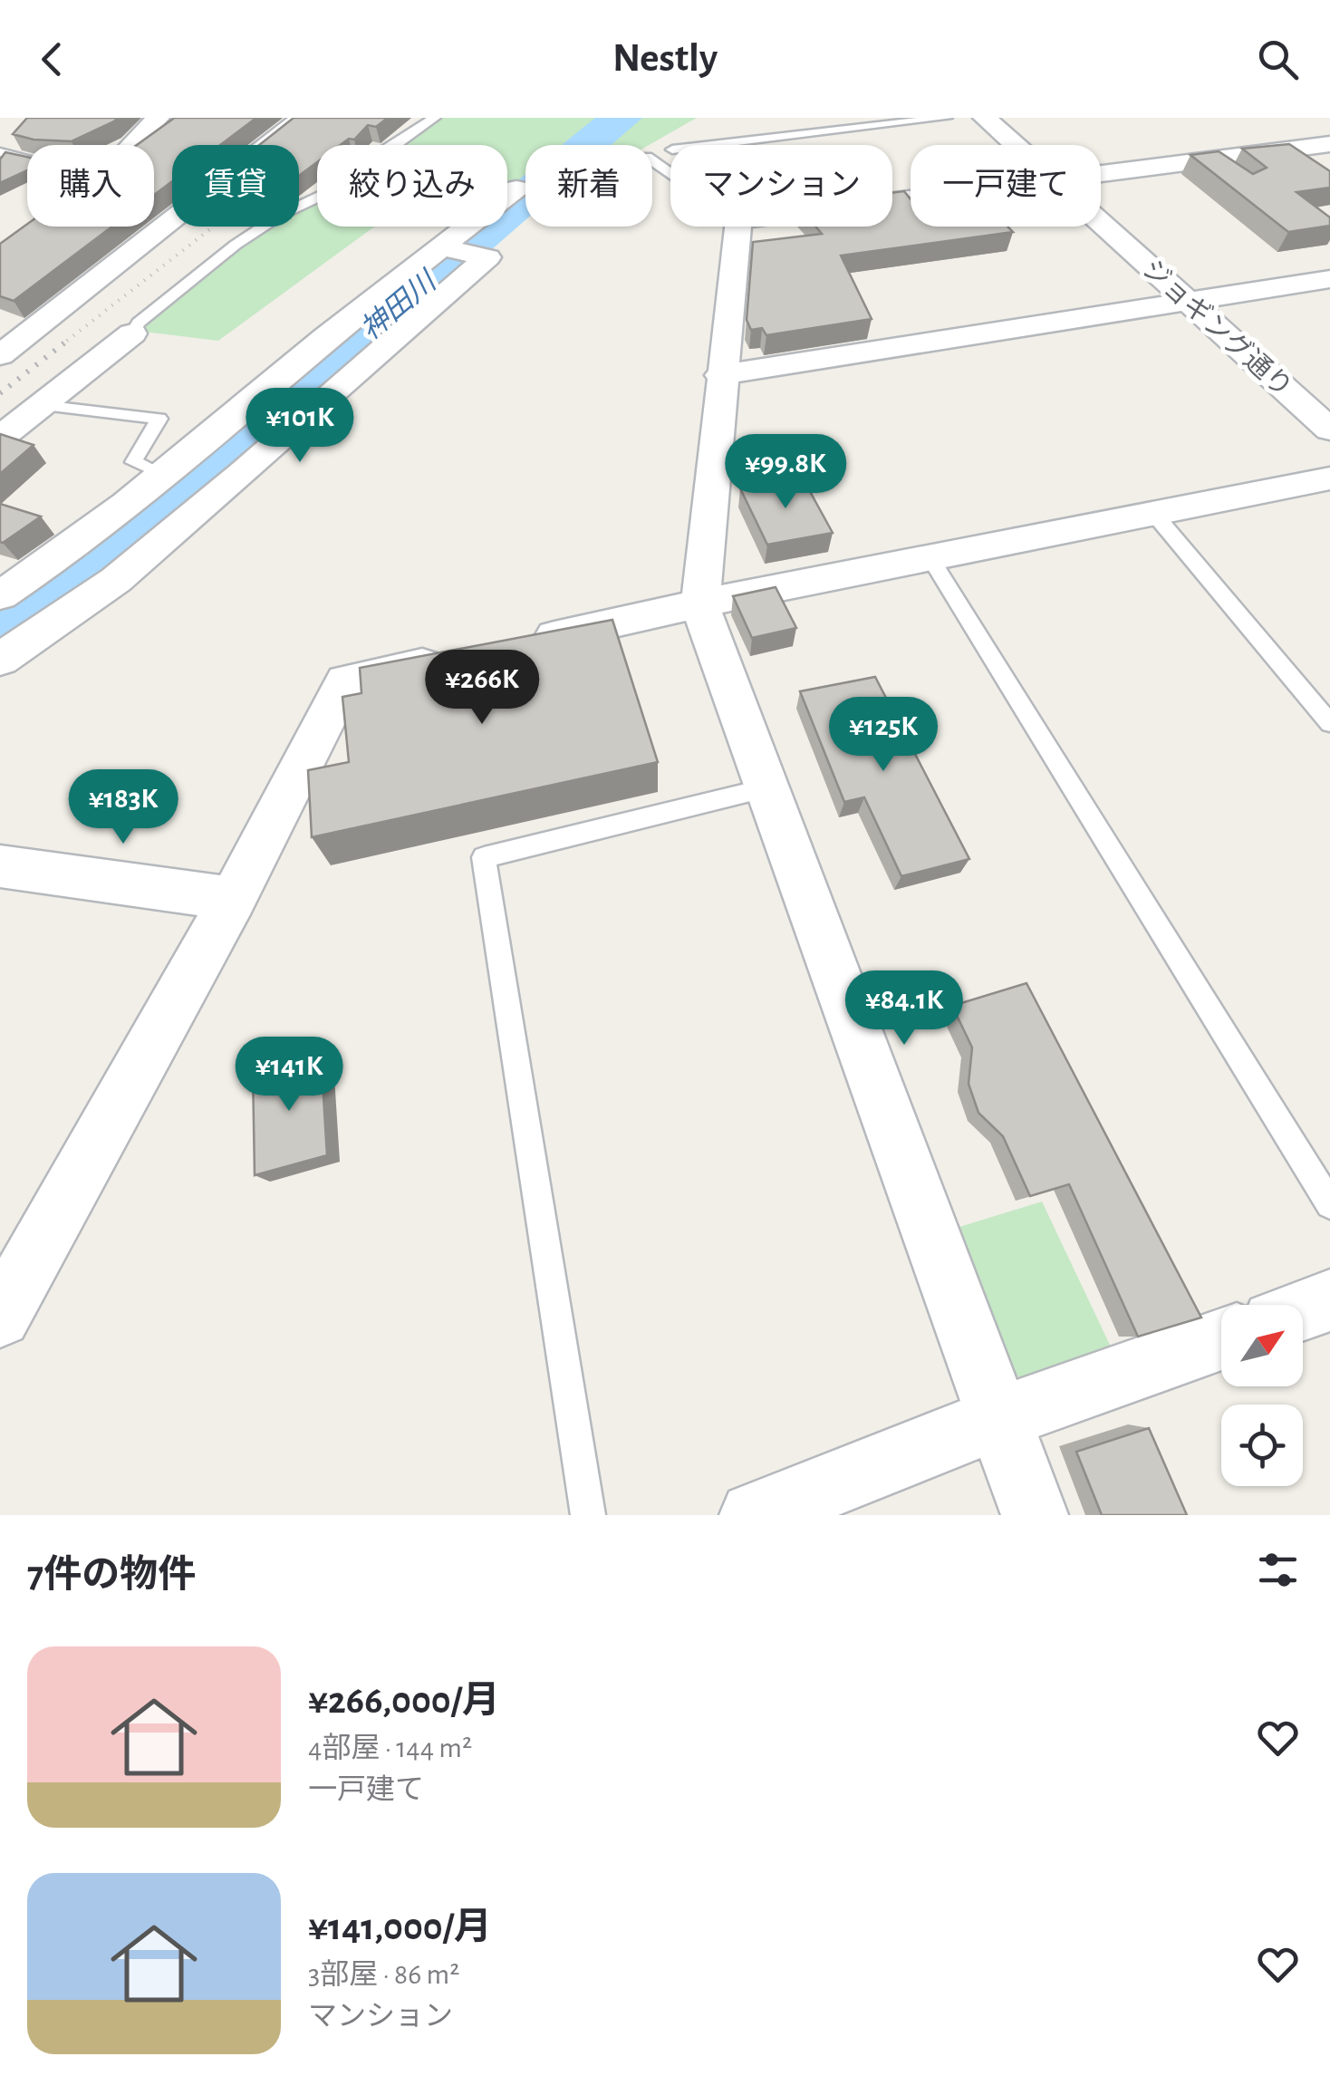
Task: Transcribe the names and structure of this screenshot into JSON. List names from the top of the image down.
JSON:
{
  "streets": {
    "street": ["ジョギング通り"]
  },
  "water": ["神田川"],
  "north": "top right",
  "page": {
    "header": "Nestly",
    "chip": [
      "購入",
      "賃貸",
      "絞り込み",
      "新着",
      "マンション",
      "一戸建て"
    ],
    "price": [
      "¥101K",
      "¥99.8K",
      "¥266K",
      "¥125K",
      "¥183K",
      "¥84.1K",
      "¥141K"
    ],
    "heading": "7件の物件",
    "list": [
      {
        "name": "¥266,000/月",
        "note": "4部屋 · 144 m² · 一戸建て"
      },
      {
        "name": "¥141,000/月",
        "note": "3部屋 · 86 m² · マンション"
      }
    ]
  }
}
